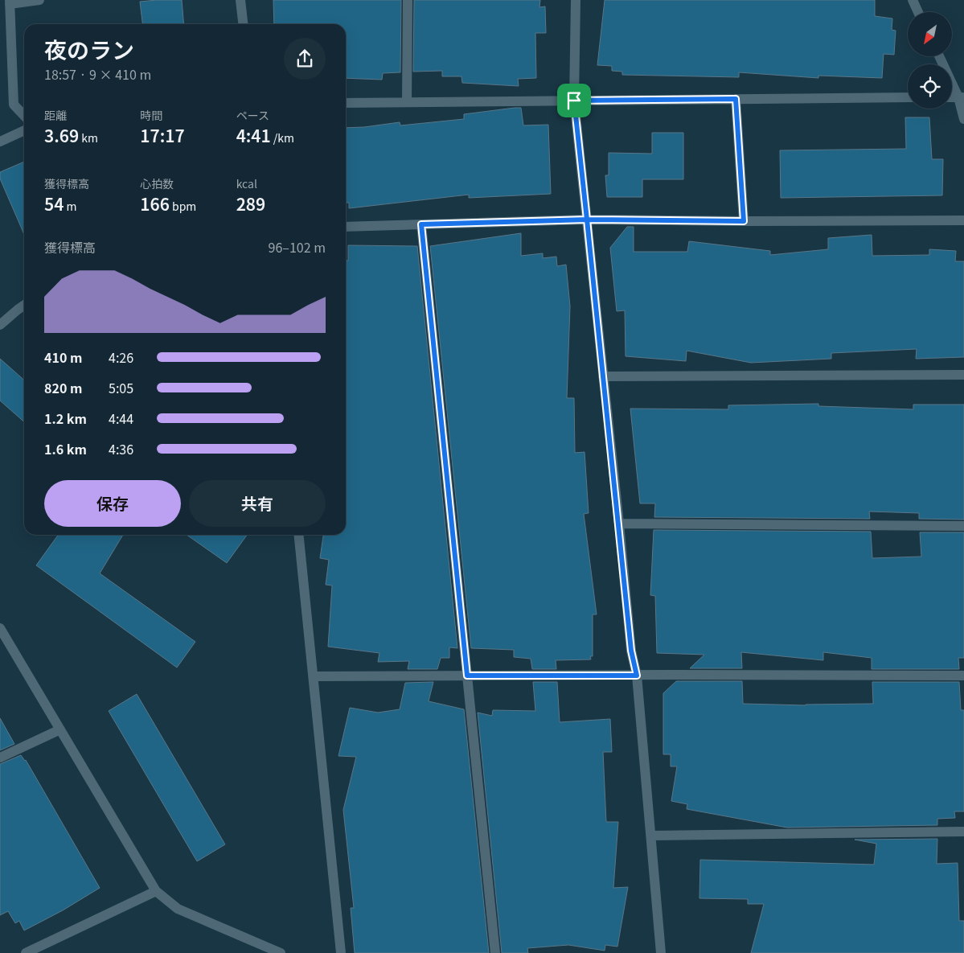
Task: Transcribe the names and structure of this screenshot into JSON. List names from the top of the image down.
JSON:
{
  "north": "bottom left",
  "page": {
    "heading": ["夜のラン", "18:57 · 9 × 410 m"],
    "stats": [
      ["距離", "3.69 km"],
      ["時間", "17:17"],
      ["ペース", "4:41 /km"],
      ["獲得標高", "54 m"],
      ["心拍数", "166 bpm"],
      ["kcal", "289"]
    ],
    "chart": ["獲得標高", "96–102 m"],
    "list": [
      {
        "name": "410 m",
        "note": "4:26"
      },
      {
        "name": "820 m",
        "note": "5:05"
      },
      {
        "name": "1.2 km",
        "note": "4:44"
      },
      {
        "name": "1.6 km",
        "note": "4:36"
      }
    ],
    "buttons": ["保存", "共有"]
  }
}
